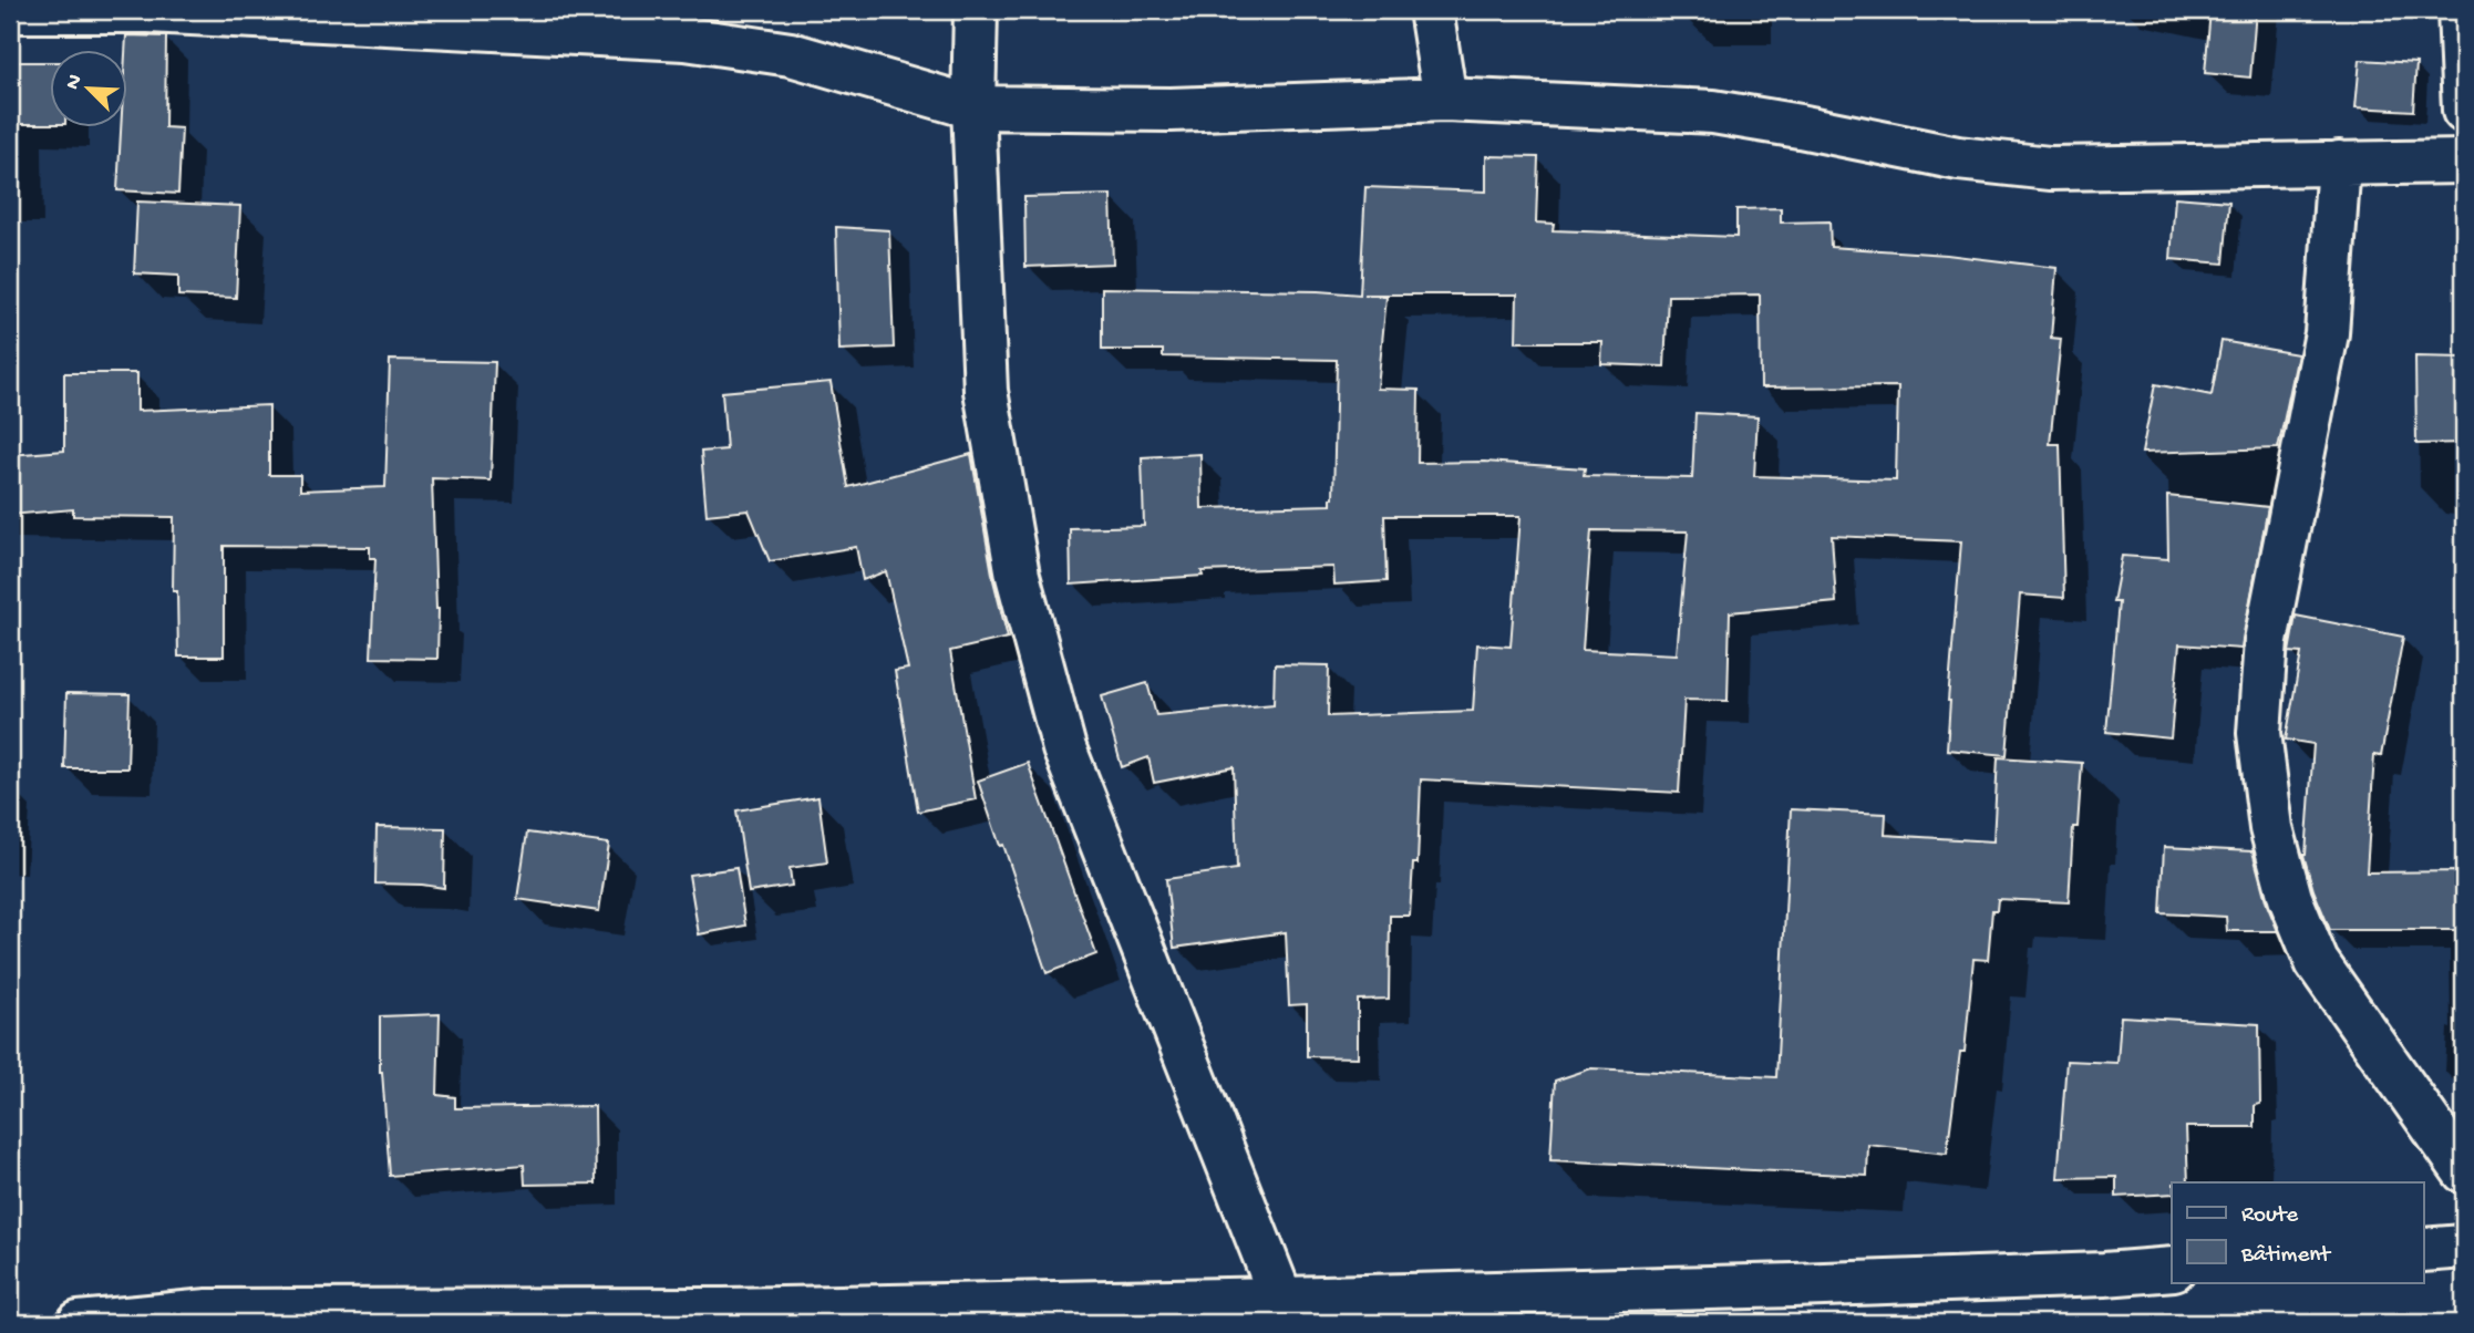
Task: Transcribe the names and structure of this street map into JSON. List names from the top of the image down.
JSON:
{
  "legend": ["Route", "Bâtiment"],
  "north": "top left"
}
